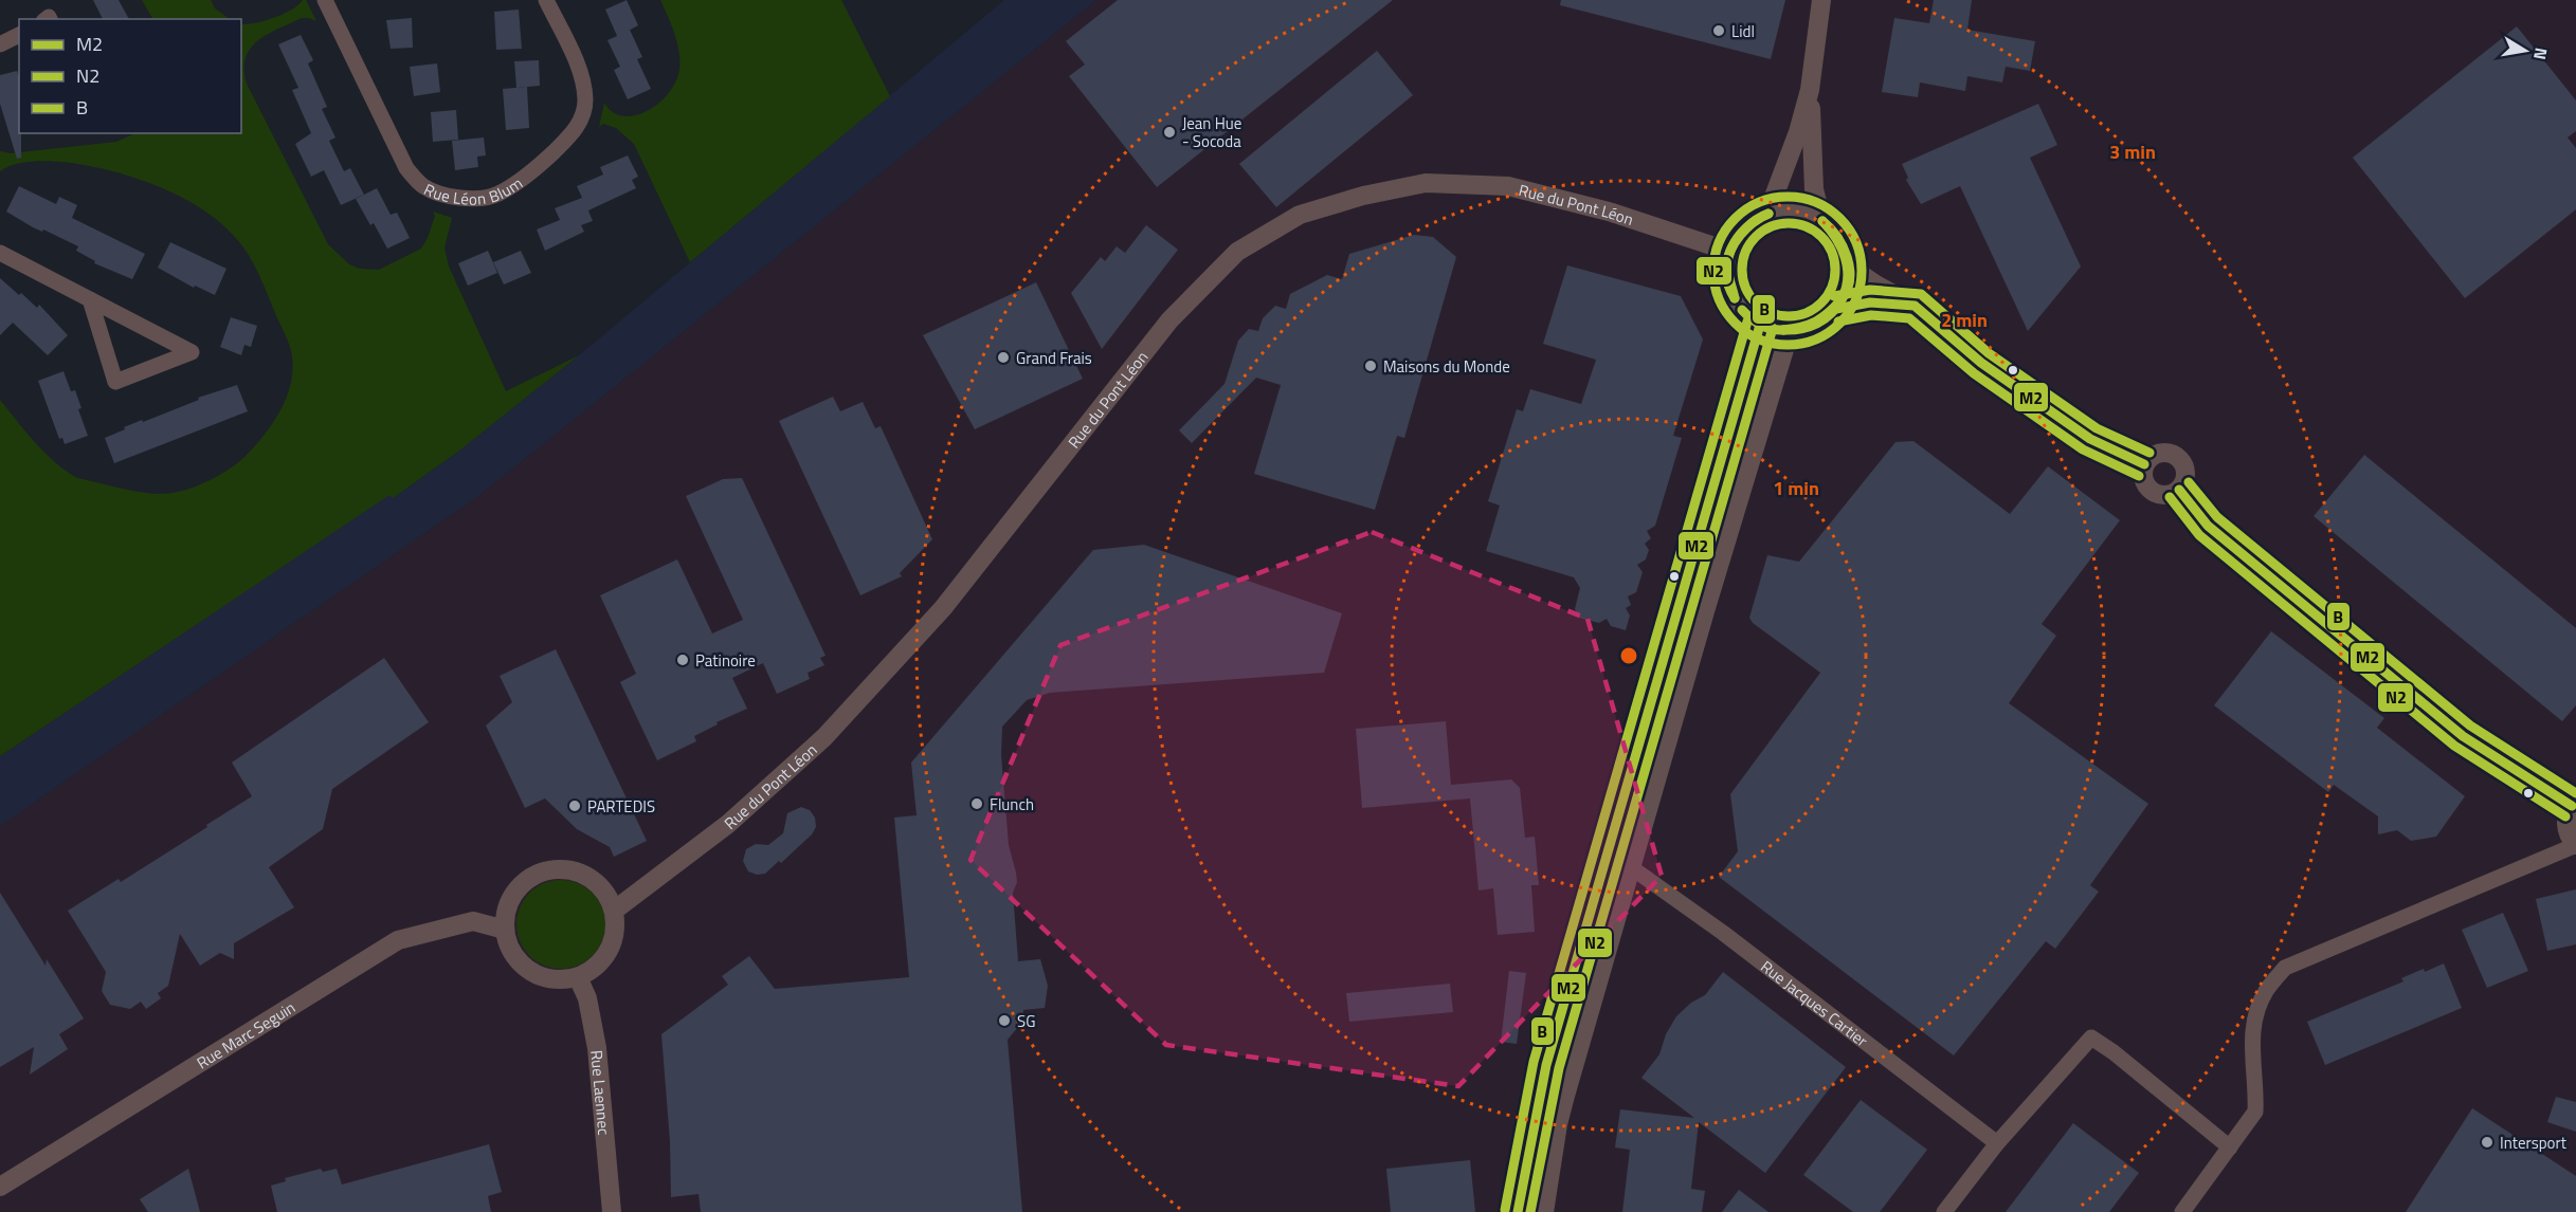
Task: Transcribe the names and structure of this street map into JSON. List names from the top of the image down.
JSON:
{
  "streets": {
    "street": [
      "Rue Léon Blum",
      "Rue du Pont Léon",
      "Rue Jacques Cartier",
      "Rue Marc Seguin",
      "Rue Laennec"
    ]
  },
  "crossings": [
    ["Rue du Pont Léon", "Rue Marc Seguin"],
    ["Rue du Pont Léon", "Rue Laennec"],
    ["Rue Marc Seguin", "Rue Laennec"]
  ],
  "places": [
    "Lidl",
    "Jean Hue - Socoda",
    "Grand Frais",
    "Maisons du Monde",
    "Patinoire",
    "Flunch",
    "PARTEDIS",
    "SG",
    "Intersport"
  ],
  "lines": ["transit line N2", "transit line M2", "transit line B"],
  "legend": ["M2", "N2", "B"],
  "north": "right",
  "rings": ["3 min", "2 min", "1 min"]
}
